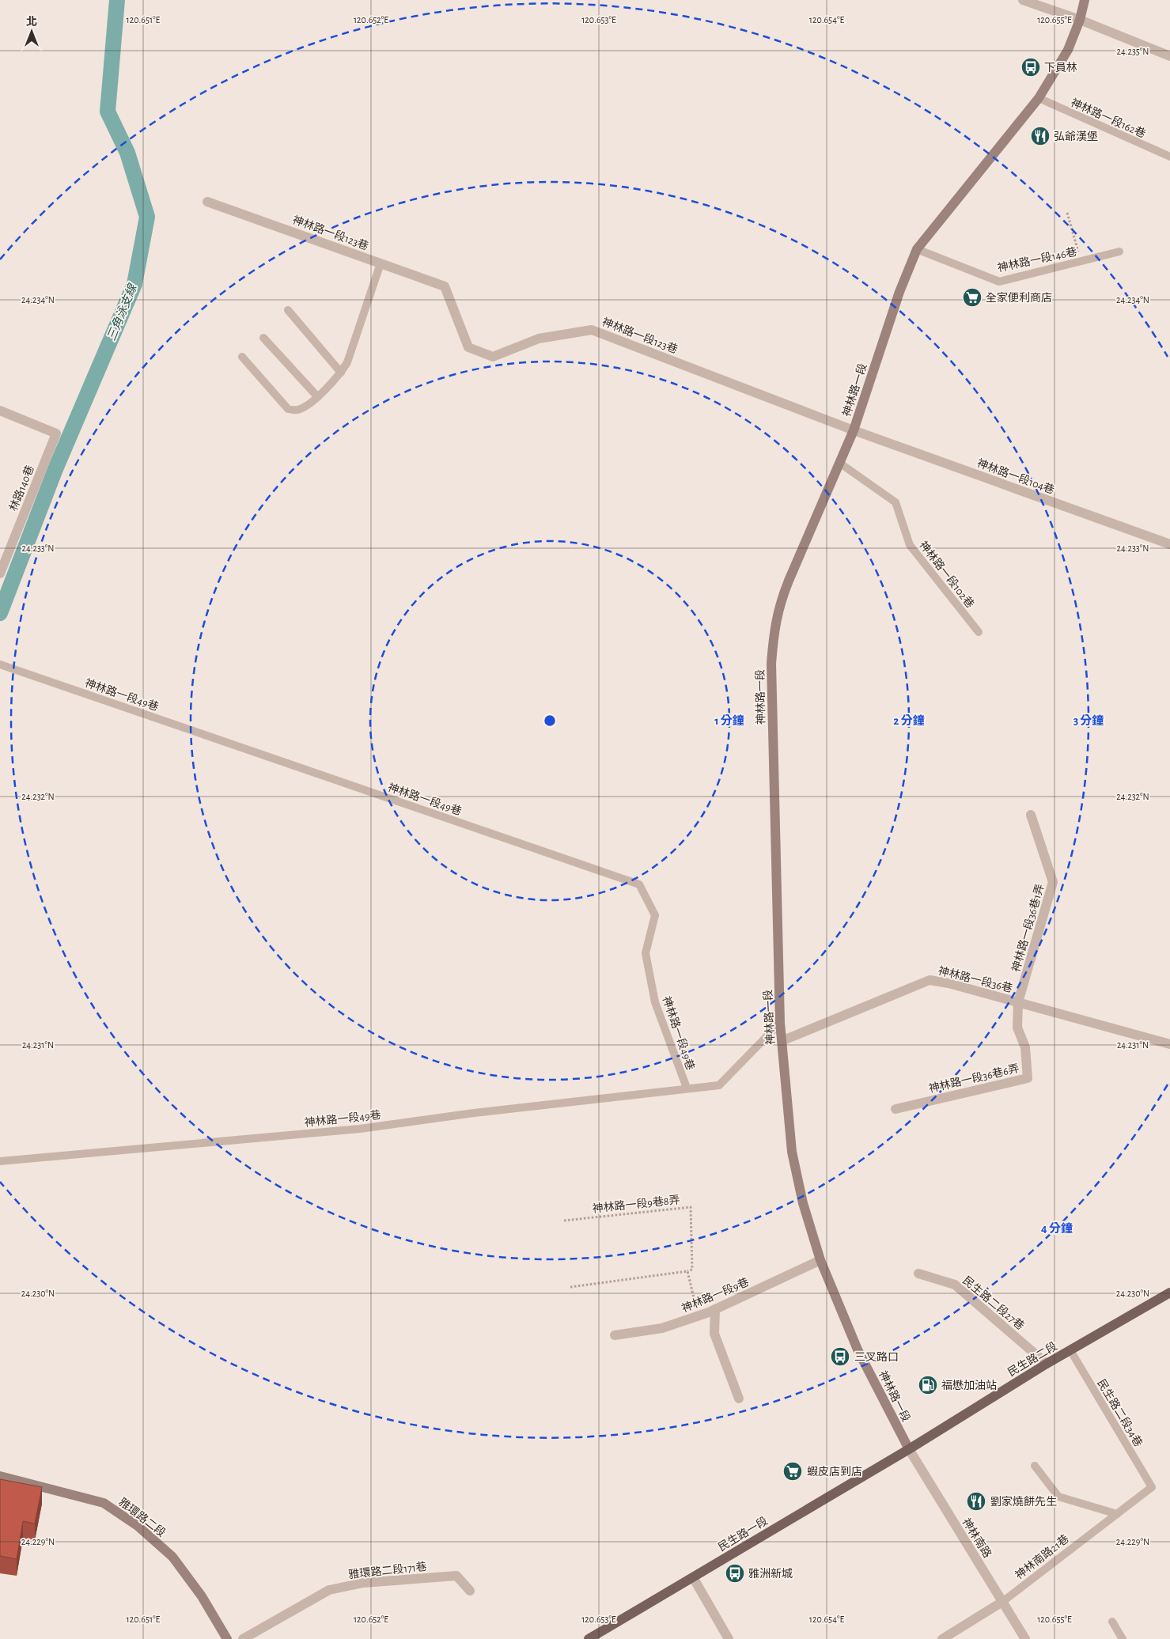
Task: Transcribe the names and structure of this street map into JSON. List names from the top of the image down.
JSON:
{
  "streets": {
    "main road": ["民生路二段", "民生路一段"],
    "street": [
      "神林路一段123巷",
      "神林路一段",
      "神林路一段104巷",
      "林路140巷",
      "神林路一段36巷1弄",
      "神林路一段36巷",
      "神林路一段36巷6弄",
      "神林路一段9巷",
      "民生路二段27巷",
      "雅環路二段",
      "神林南路",
      "神林南路21巷",
      "雅環路二段171巷"
    ],
    "lane": [
      "神林路一段162巷",
      "神林路一段146巷",
      "神林路一段102巷",
      "神林路一段49巷",
      "民生路二段34巷"
    ],
    "path": ["神林路一段9巷8弄"]
  },
  "crossings": [
    ["神林路一段162巷", "神林路一段"],
    ["神林路一段123巷", "神林路一段"],
    ["神林路一段123巷", "神林路一段104巷"],
    ["神林路一段146巷", "神林路一段"],
    ["神林路一段", "神林路一段104巷"],
    ["神林路一段", "神林路一段102巷"],
    ["神林路一段", "神林路一段49巷"],
    ["神林路一段", "神林路一段36巷"],
    ["神林路一段", "神林路一段9巷"],
    ["神林路一段", "民生路二段"],
    ["神林路一段", "民生路一段"],
    ["神林路一段", "神林南路"],
    ["神林路一段36巷1弄", "神林路一段36巷"],
    ["神林路一段36巷1弄", "神林路一段36巷6弄"],
    ["神林路一段36巷", "神林路一段36巷6弄"],
    ["神林路一段9巷8弄", "神林路一段9巷"],
    ["民生路二段27巷", "民生路二段"],
    ["民生路二段", "民生路二段34巷"],
    ["民生路二段", "民生路一段"],
    ["民生路二段", "神林南路"],
    ["民生路二段34巷", "神林南路21巷"],
    ["民生路一段", "神林南路"],
    ["神林南路", "神林南路21巷"]
  ],
  "water": ["三角泳支線"],
  "places": {
    "bus stop": ["下員林", "三叉路口", "雅洲新城"],
    "restaurant": ["弘爺漢堡", "劉家燒餅先生"],
    "supermarket": ["全家便利商店", "蝦皮店到店"],
    "fuel station": ["福懋加油站"]
  },
  "north": "top",
  "coordinates": [
    "120.651°E",
    "120.652°E",
    "120.653°E",
    "120.654°E",
    "120.655°E",
    "24.235°N",
    "24.234°N",
    "24.233°N",
    "24.232°N",
    "24.231°N",
    "24.230°N",
    "24.229°N"
  ],
  "rings": [
    "1 分鐘",
    "2 分鐘",
    "3 分鐘",
    "4 分鐘"
  ]
}
